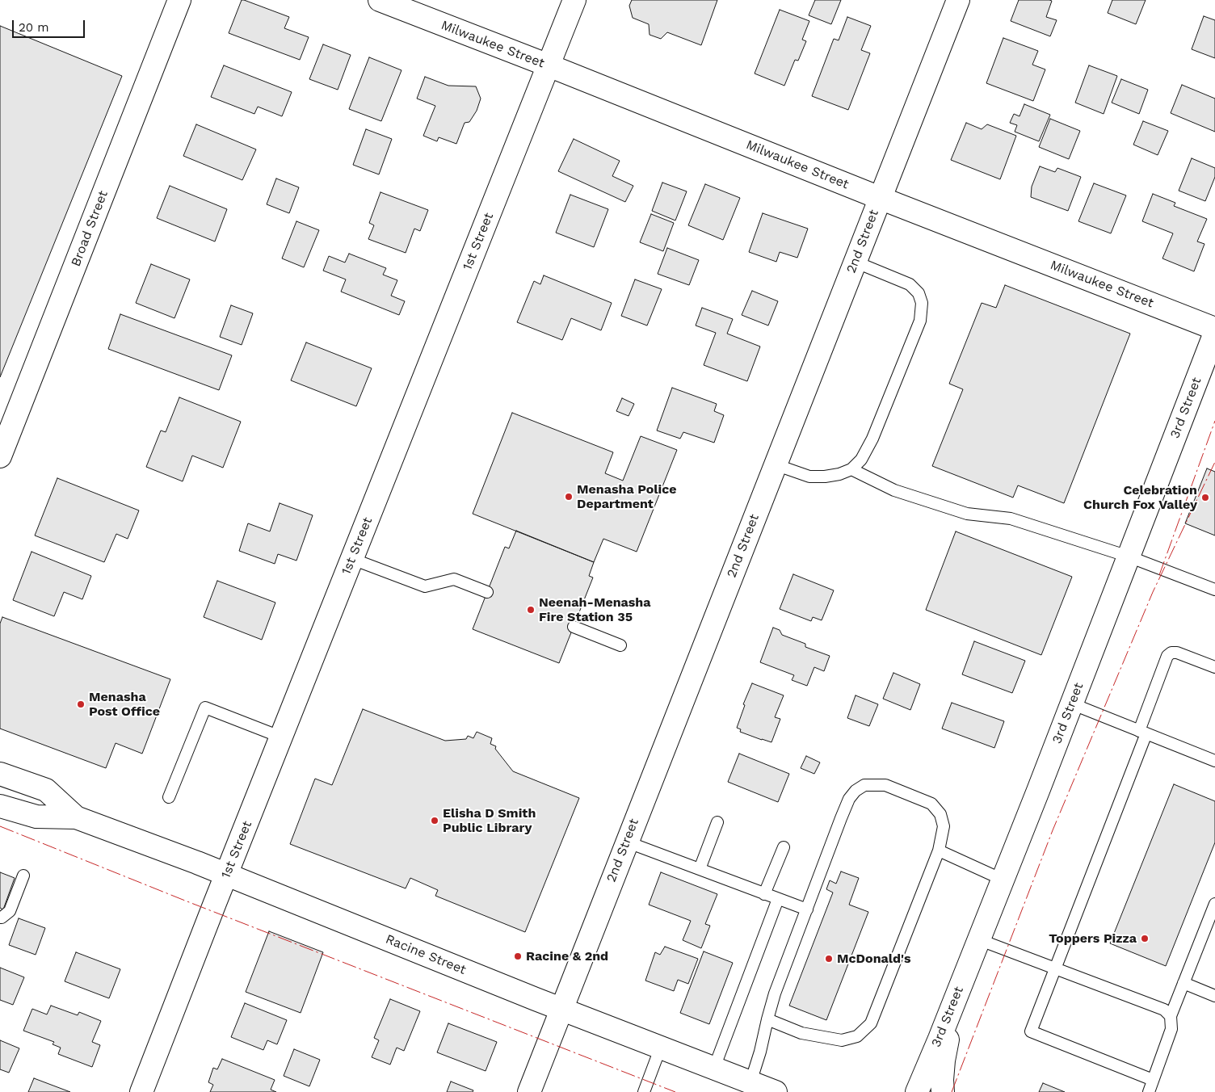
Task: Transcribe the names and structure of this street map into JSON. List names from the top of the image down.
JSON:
{
  "streets": {
    "street": [
      "Milwaukee Street",
      "Broad Street",
      "1st Street",
      "2nd Street",
      "3rd Street",
      "Racine Street"
    ]
  },
  "crossings": [
    ["Milwaukee Street", "1st Street"],
    ["Milwaukee Street", "2nd Street"],
    ["1st Street", "Racine Street"],
    ["2nd Street", "Racine Street"]
  ],
  "places": [
    "Menasha Police Department",
    "Celebration Church Fox Valley",
    "Neenah-Menasha Fire Station 35",
    "Menasha Post Office",
    "Elisha D Smith Public Library",
    "Toppers Pizza",
    "Racine & 2nd",
    "McDonald's"
  ],
  "scale_bar": "20 m"
}
